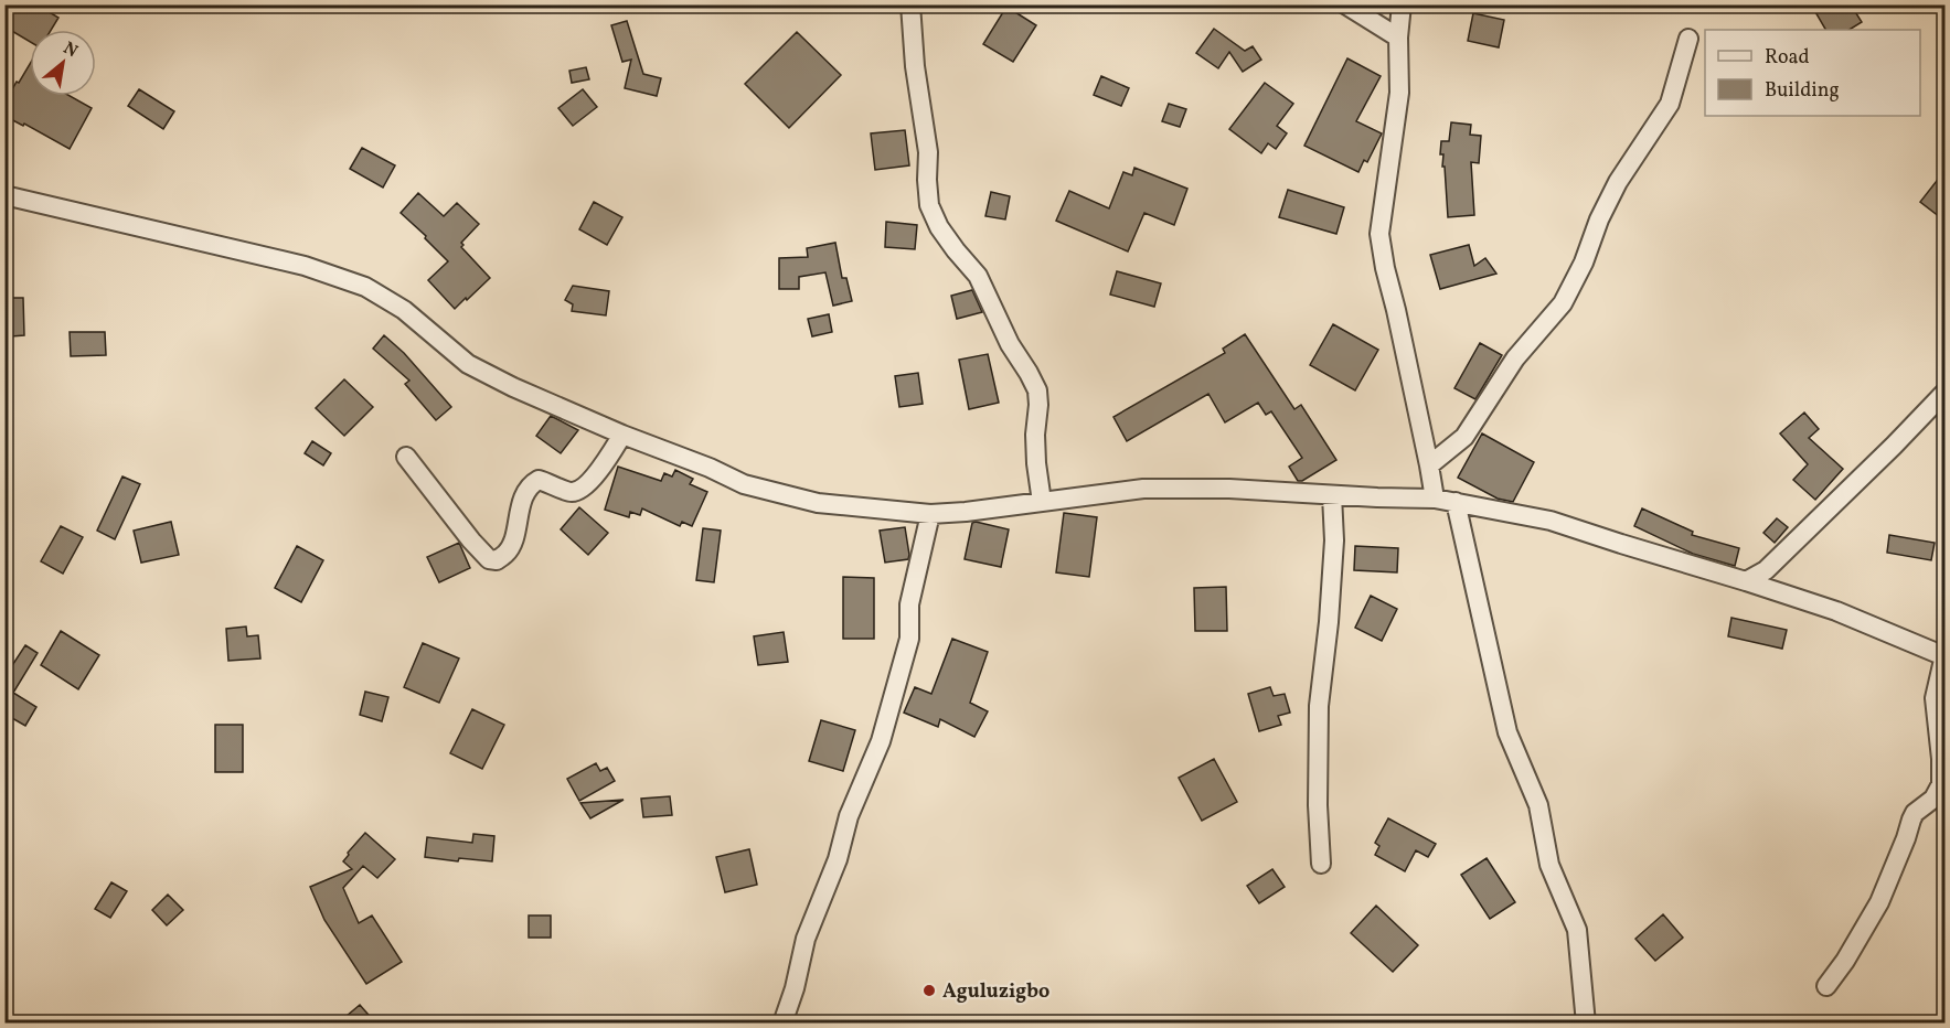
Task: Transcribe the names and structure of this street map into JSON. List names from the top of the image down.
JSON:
{
  "places": ["Aguluzigbo"],
  "legend": ["Road", "Building"],
  "north": "top right"
}
